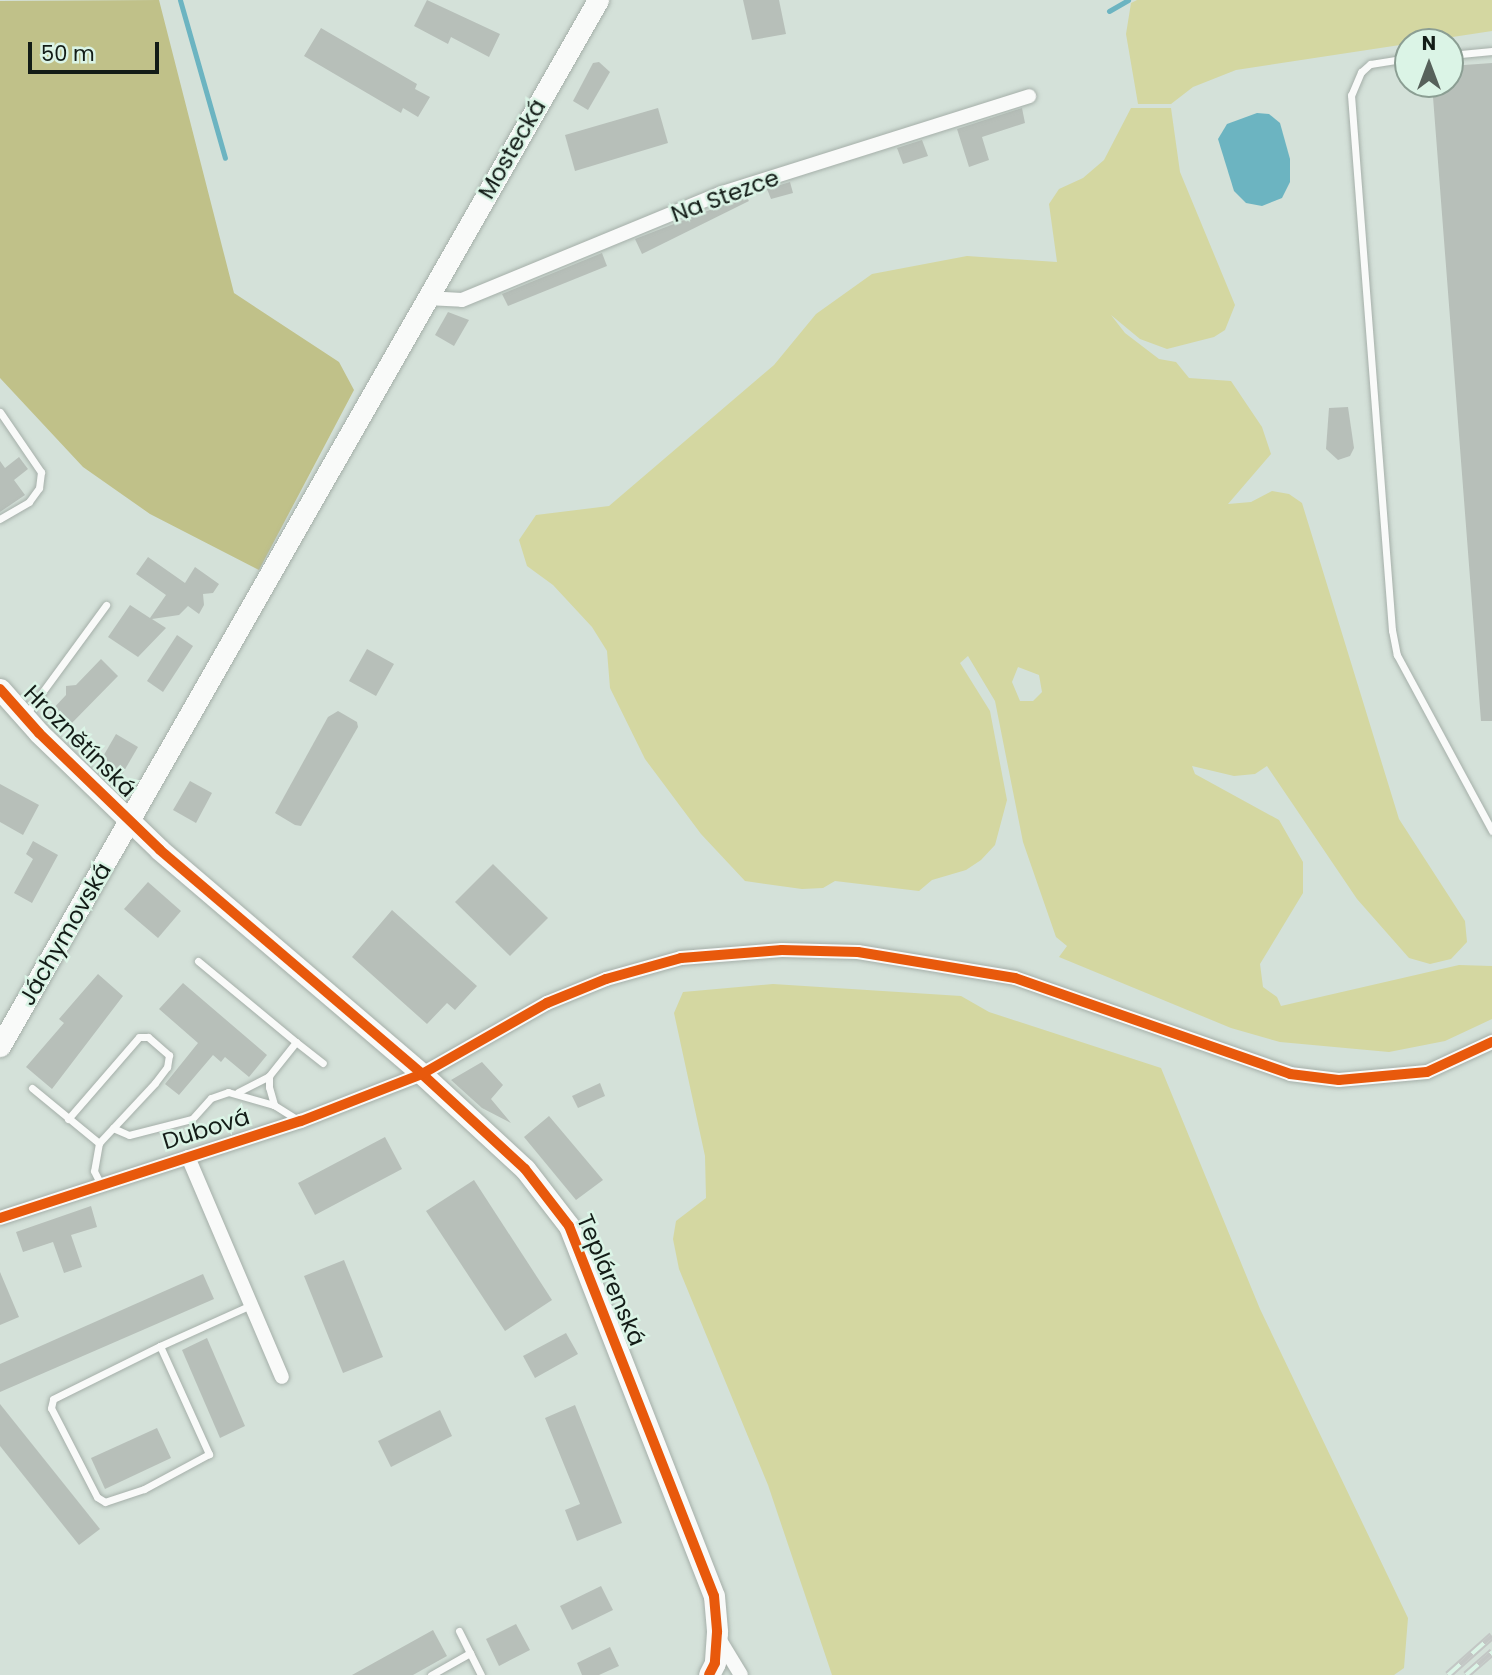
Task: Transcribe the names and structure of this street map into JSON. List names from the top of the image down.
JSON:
{
  "streets": {
    "street": [
      "Mostecká",
      "Na Stezce",
      "Hroznětínská",
      "Jáchymovská",
      "Dubová",
      "Teplárenská"
    ]
  },
  "crossings": [
    ["Mostecká", "Na Stezce"],
    ["Mostecká", "Hroznětínská"],
    ["Mostecká", "Jáchymovská"],
    ["Mostecká", "Teplárenská"],
    ["Hroznětínská", "Jáchymovská"],
    ["Hroznětínská", "Teplárenská"],
    ["Jáchymovská", "Teplárenská"],
    ["Dubová", "Teplárenská"]
  ],
  "scale_bar": "50 m",
  "north": "top"
}
